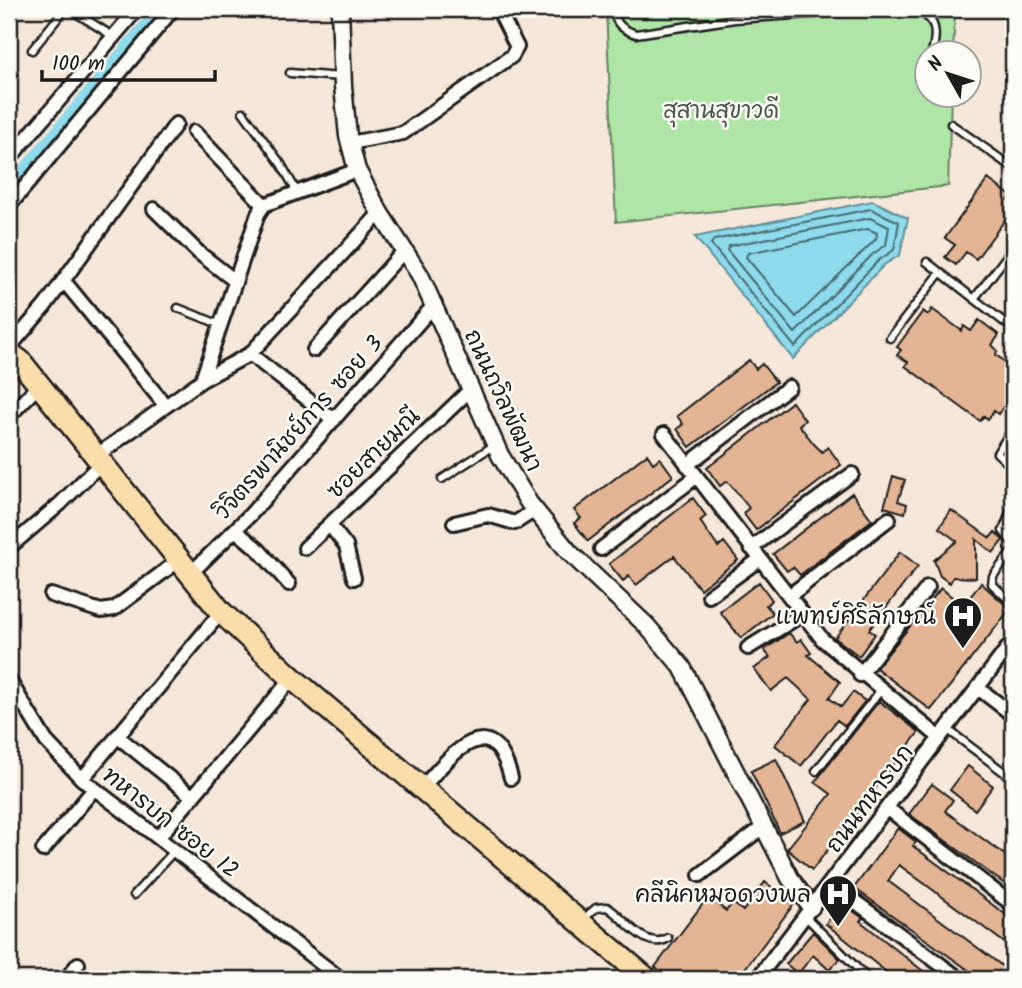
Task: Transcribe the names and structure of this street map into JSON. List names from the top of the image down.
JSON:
{
  "streets": {
    "street": [
      "ถนนถวิลพัฒนา",
      "วิจิตรพานิชย์การ ซอย 3",
      "ซอยสายมณี",
      "ถนนทหารบก",
      "ทหารบก ซอย 12"
    ]
  },
  "crossings": [
    ["ถนนถวิลพัฒนา", "วิจิตรพานิชย์การ ซอย 3"],
    ["ถนนถวิลพัฒนา", "ซอยสายมณี"],
    ["ถนนถวิลพัฒนา", "ถนนทหารบก"]
  ],
  "parks": ["สุสานสุขาวดี"],
  "places": {
    "hospital": ["แพทย์ศิริลักษณ์", "คลีนิคหมอดวงพล"]
  },
  "scale_bar": "100 m",
  "north": "top left"
}
